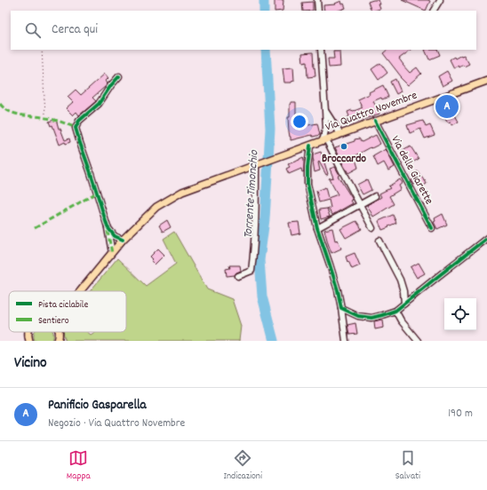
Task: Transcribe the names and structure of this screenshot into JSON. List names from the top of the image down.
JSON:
{
  "streets": {
    "main road": ["Via Quattro Novembre"],
    "street": ["Via delle Giarette"]
  },
  "crossings": [
    ["Via Quattro Novembre", "Via delle Giarette"]
  ],
  "water": ["Torrente Timonchio"],
  "places": ["Broccardo"],
  "legend": ["Pista ciclabile", "Sentiero"],
  "page": {
    "search": "Cerca qui",
    "pins": "A",
    "heading": "Vicino",
    "list": [
      {
        "mark": "A",
        "name": "Panificio Gasparella",
        "note": "Negozio · Via Quattro Novembre",
        "value": "190 m"
      }
    ],
    "nav": ["Mappa", "Indicazioni", "Salvati"]
  }
}
